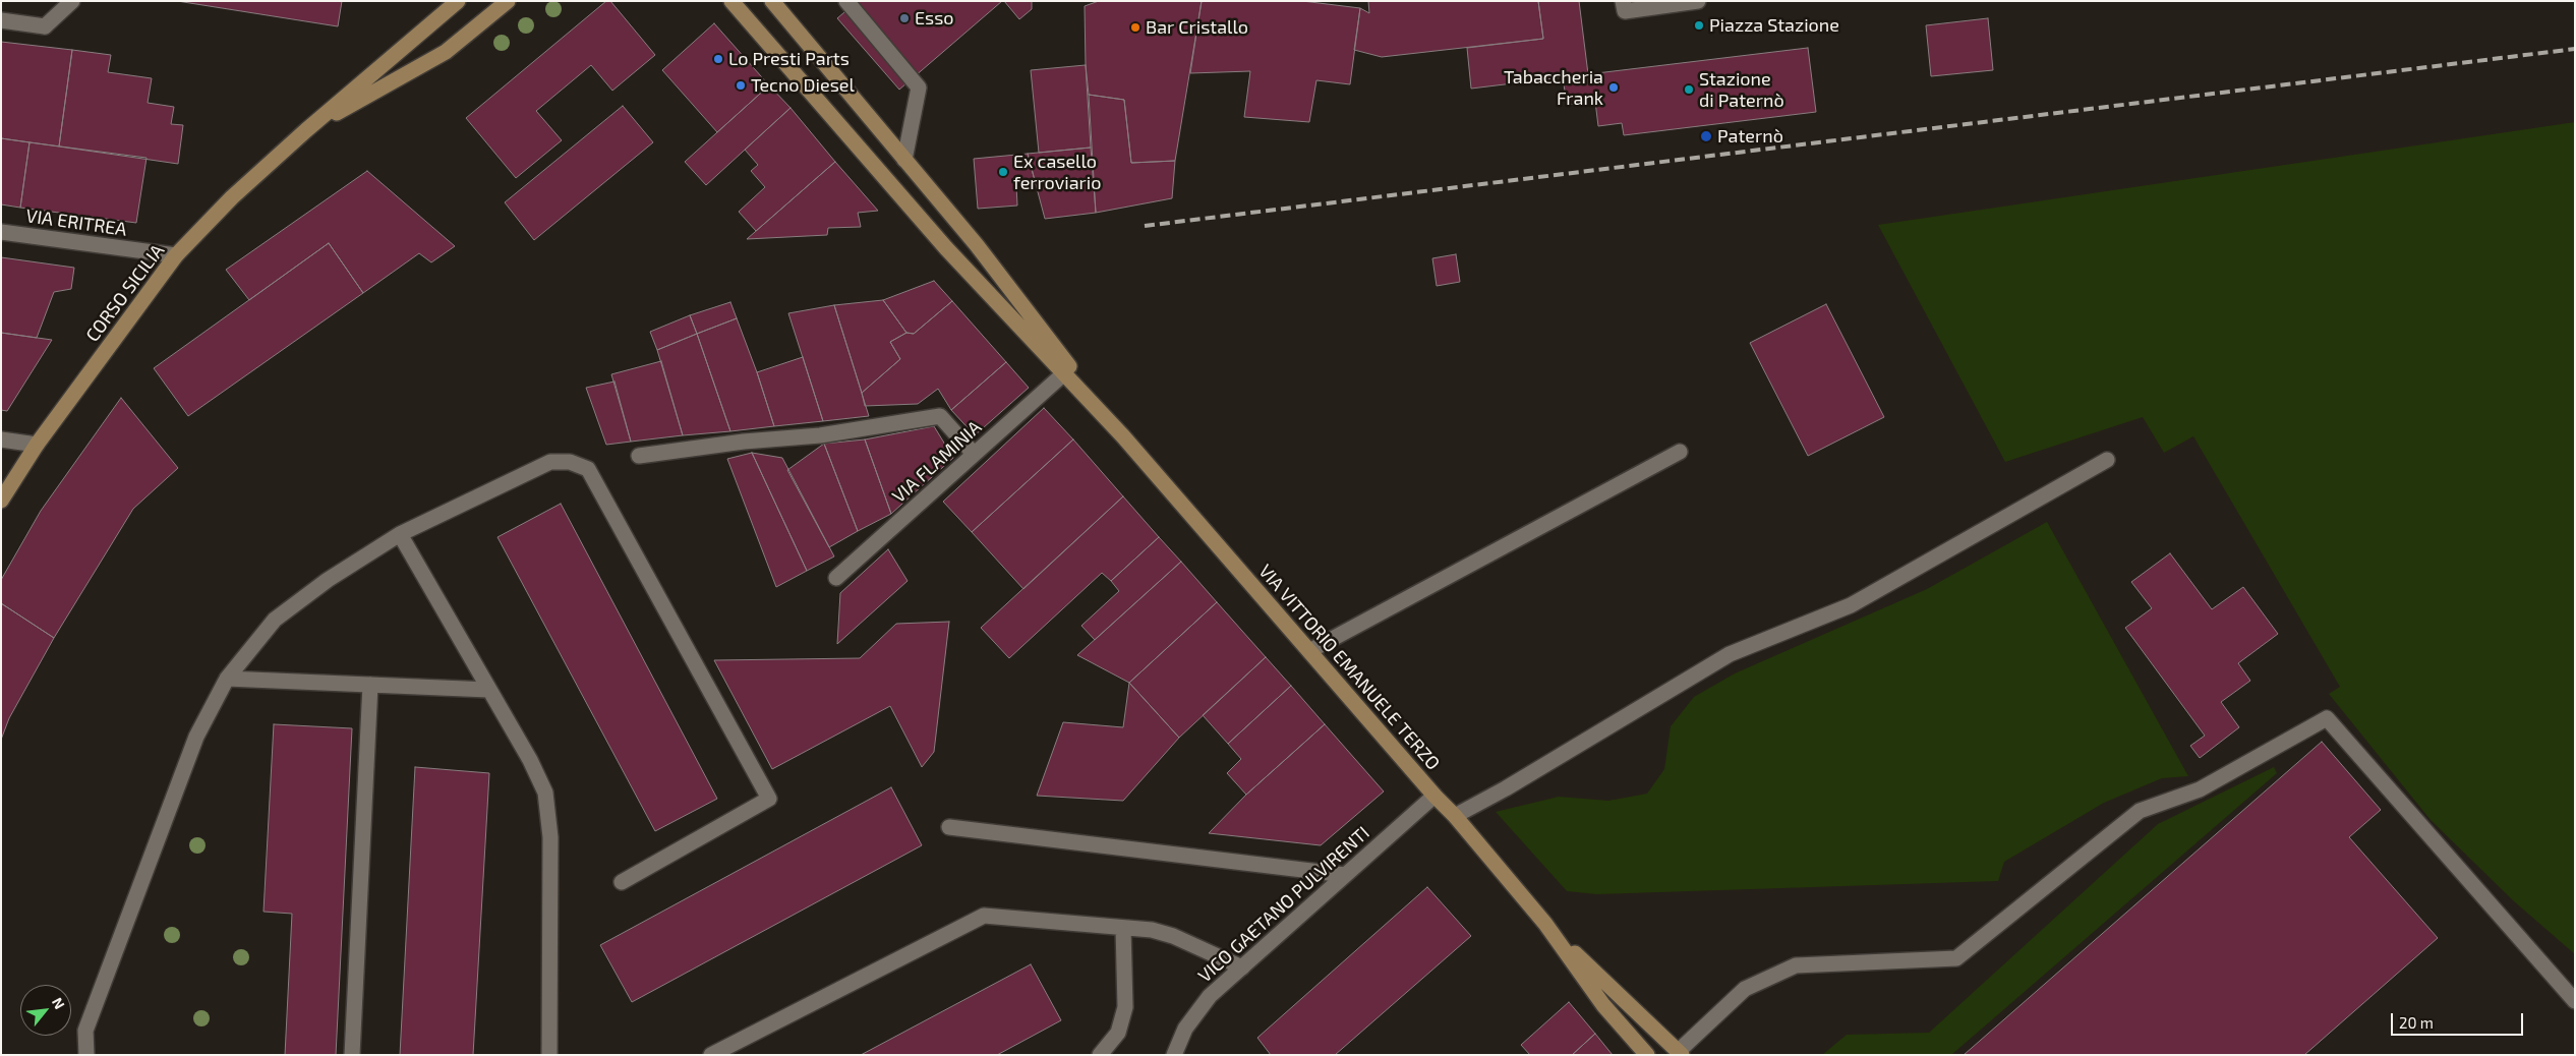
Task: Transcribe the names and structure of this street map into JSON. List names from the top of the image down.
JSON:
{
  "streets": {
    "street": [
      "VIA ERITREA",
      "CORSO SICILIA",
      "VIA FLAMINIA",
      "VIA VITTORIO EMANUELE TERZO",
      "VICO GAETANO PULVIRENTI"
    ]
  },
  "crossings": [
    ["VIA ERITREA", "CORSO SICILIA"],
    ["VIA VITTORIO EMANUELE TERZO", "VICO GAETANO PULVIRENTI"]
  ],
  "places": [
    "Esso",
    "Piazza Stazione",
    "Bar Cristallo",
    "Lo Presti Parts",
    "Tecno Diesel",
    "Tabaccheria Frank",
    "Stazione di Paternò",
    "Paternò",
    "Ex casello ferroviario"
  ],
  "scale_bar": "20 m",
  "north": "top right"
}
